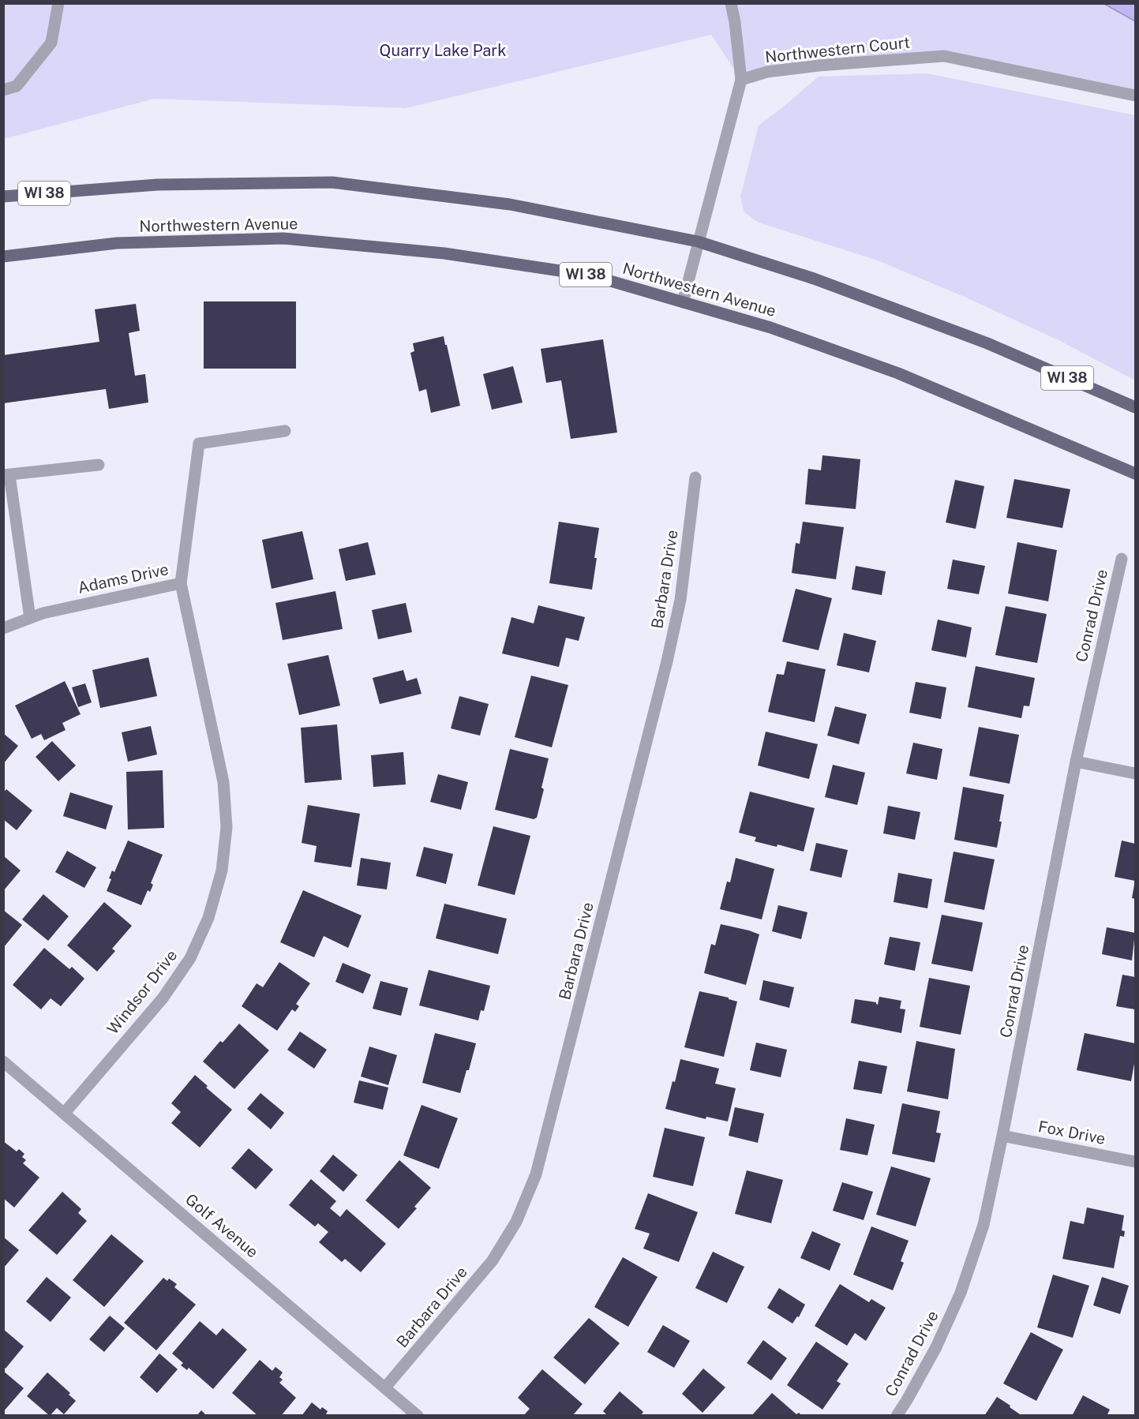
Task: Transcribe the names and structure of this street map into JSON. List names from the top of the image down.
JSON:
{
  "streets": {
    "main road": ["WI 38", "Northwestern Avenue"],
    "street": [
      "Northwestern Court",
      "Adams Drive",
      "Barbara Drive",
      "Conrad Drive",
      "Windsor Drive",
      "Fox Drive",
      "Golf Avenue"
    ]
  },
  "crossings": [
    ["Adams Drive", "Windsor Drive"],
    ["Barbara Drive", "Golf Avenue"],
    ["Conrad Drive", "Fox Drive"],
    ["Windsor Drive", "Golf Avenue"]
  ],
  "parks": ["Quarry Lake Park"]
}
